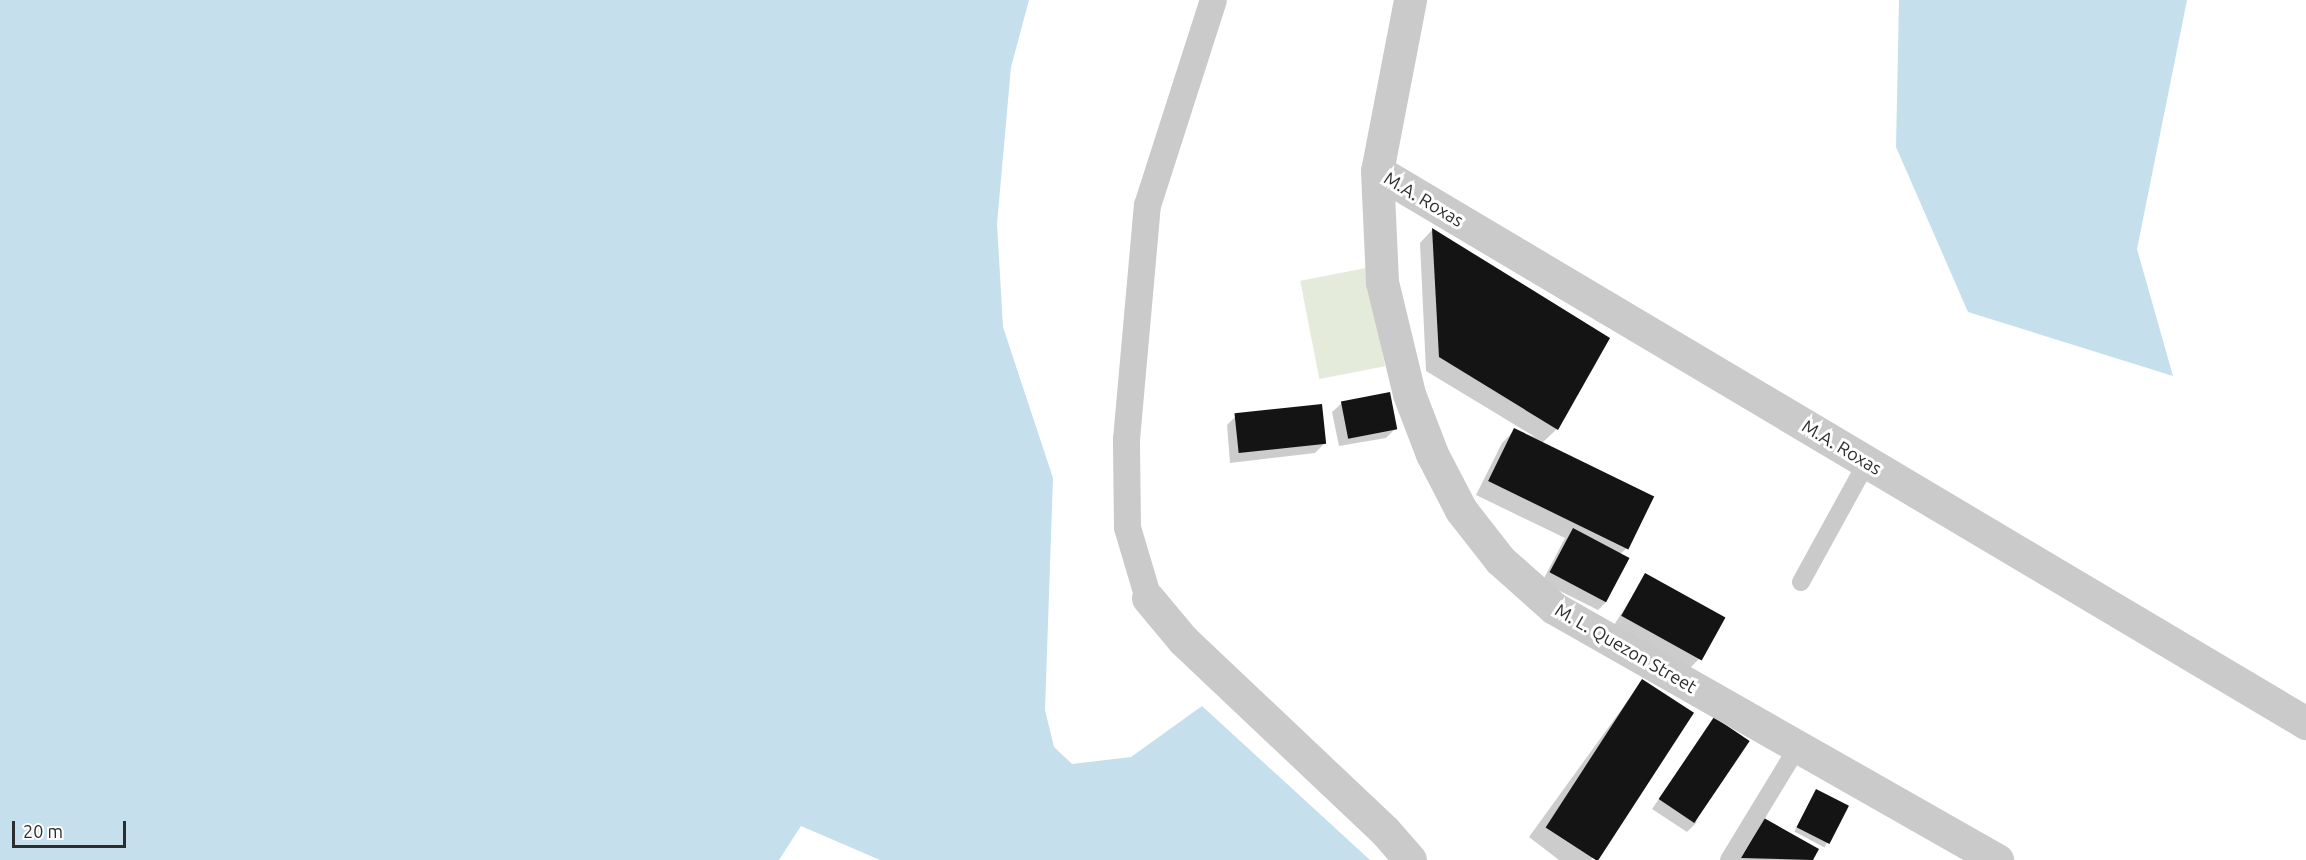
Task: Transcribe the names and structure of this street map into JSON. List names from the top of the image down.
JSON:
{
  "streets": {
    "street": ["M.A. Roxas", "M. L. Quezon Street"]
  },
  "crossings": [
    ["M.A. Roxas", "M. L. Quezon Street"]
  ],
  "scale_bar": "20 m"
}
